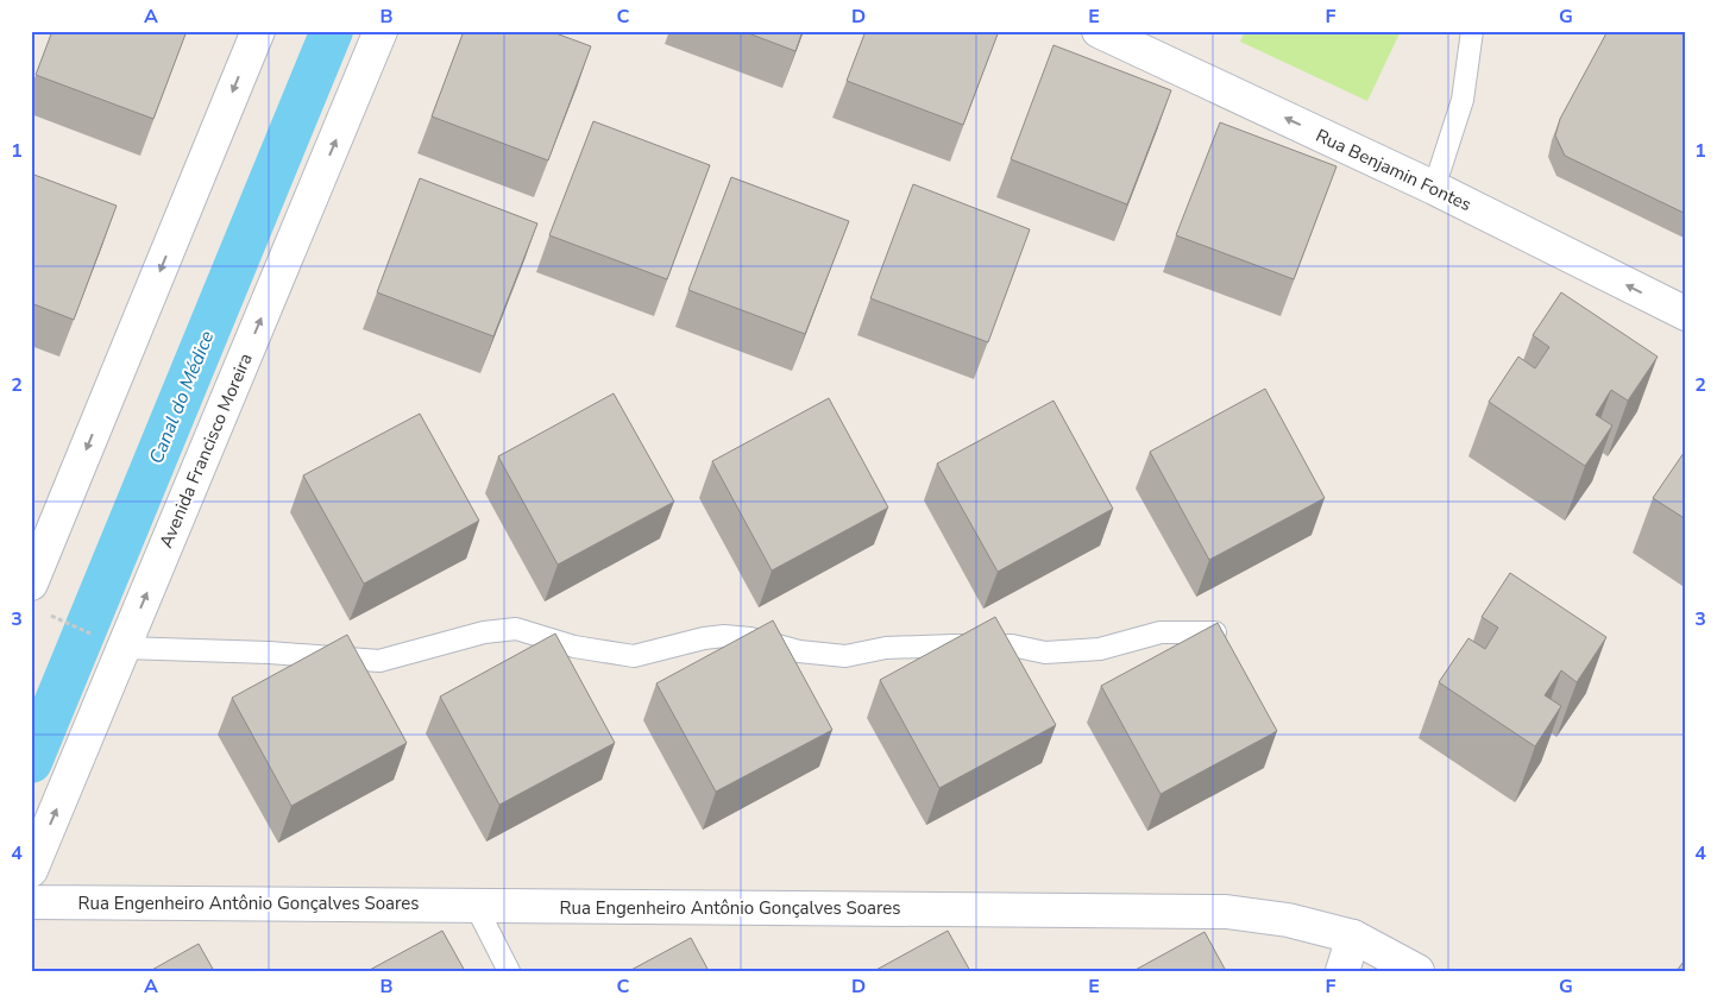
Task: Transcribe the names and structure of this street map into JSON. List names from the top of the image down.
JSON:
{
  "streets": {
    "street": ["Rua Benjamin Fontes", "Avenida Francisco Moreira", "Rua Engenheiro Antônio Gonçalves Soares"]
  },
  "one_way": ["Rua Benjamin Fontes"],
  "water": ["Canal do Médice"],
  "grid": {
    "columns": [
      "A",
      "B",
      "C",
      "D",
      "E",
      "F",
      "G"
    ],
    "rows": [
      "1",
      "2",
      "3",
      "4"
    ]
  }
}
